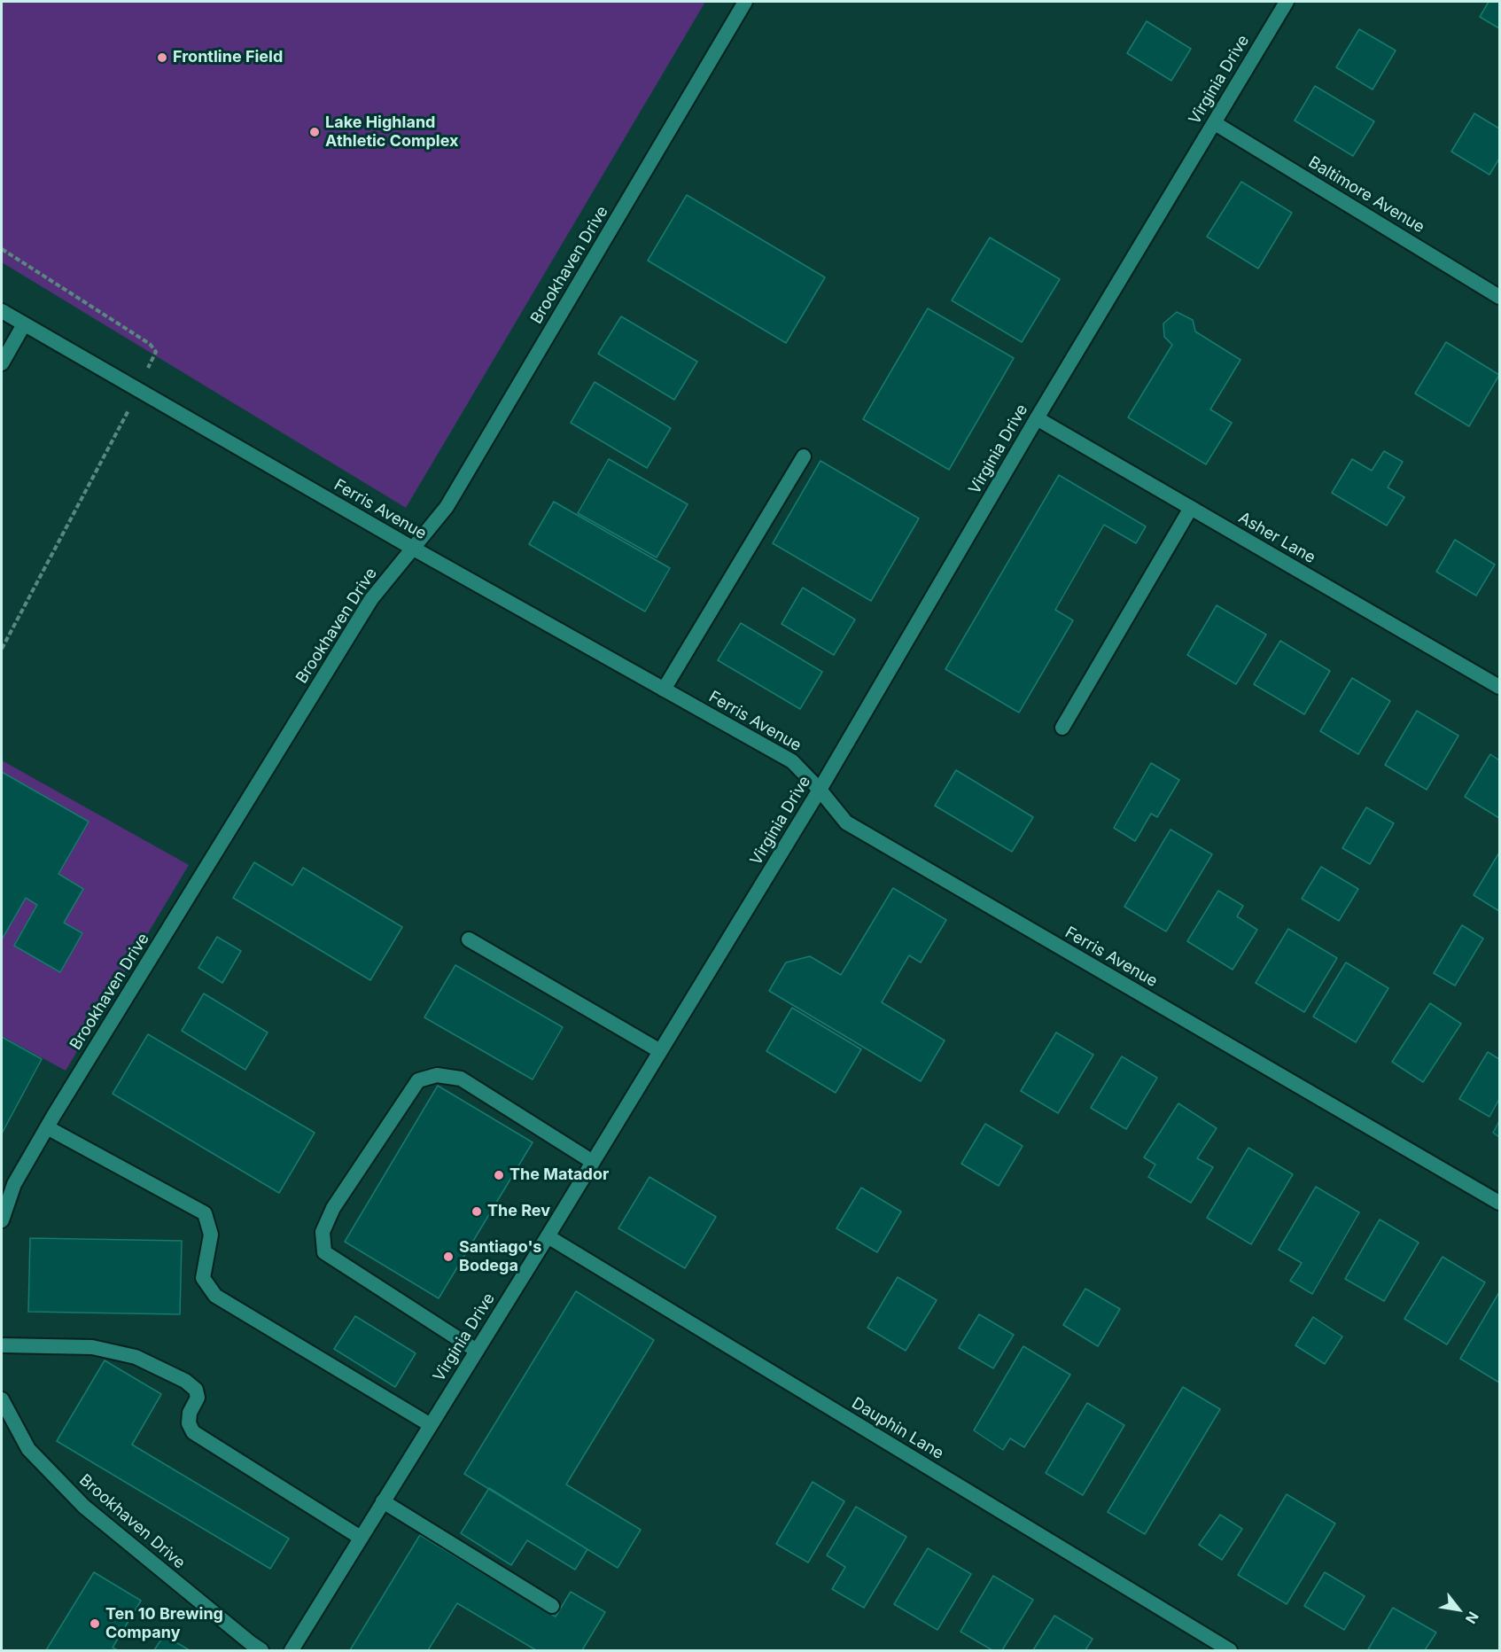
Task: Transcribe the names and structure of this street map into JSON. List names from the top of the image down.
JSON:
{
  "streets": {
    "street": [
      "Virginia Drive",
      "Baltimore Avenue",
      "Brookhaven Drive",
      "Ferris Avenue",
      "Asher Lane",
      "Dauphin Lane"
    ]
  },
  "crossings": [
    ["Virginia Drive", "Baltimore Avenue"],
    ["Virginia Drive", "Ferris Avenue"],
    ["Virginia Drive", "Asher Lane"],
    ["Virginia Drive", "Dauphin Lane"],
    ["Brookhaven Drive", "Ferris Avenue"]
  ],
  "places": [
    "Frontline Field",
    "Lake Highland Athletic Complex",
    "The Matador",
    "The Rev",
    "Santiago's Bodega",
    "Ten 10 Brewing Company"
  ],
  "north": "bottom right"
}
